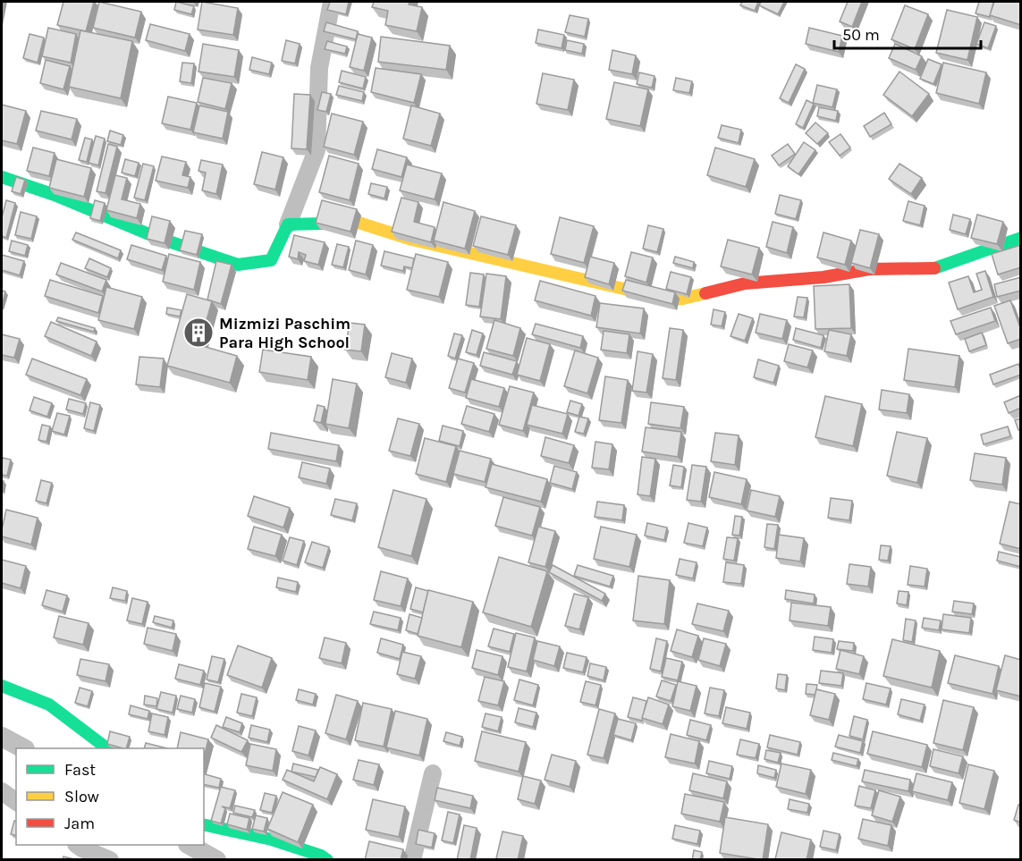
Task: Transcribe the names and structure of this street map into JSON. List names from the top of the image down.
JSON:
{
  "places": {
    "building": ["Mizmizi Paschim Para High School"]
  },
  "legend": ["Fast", "Slow", "Jam"],
  "scale_bar": "50 m"
}
